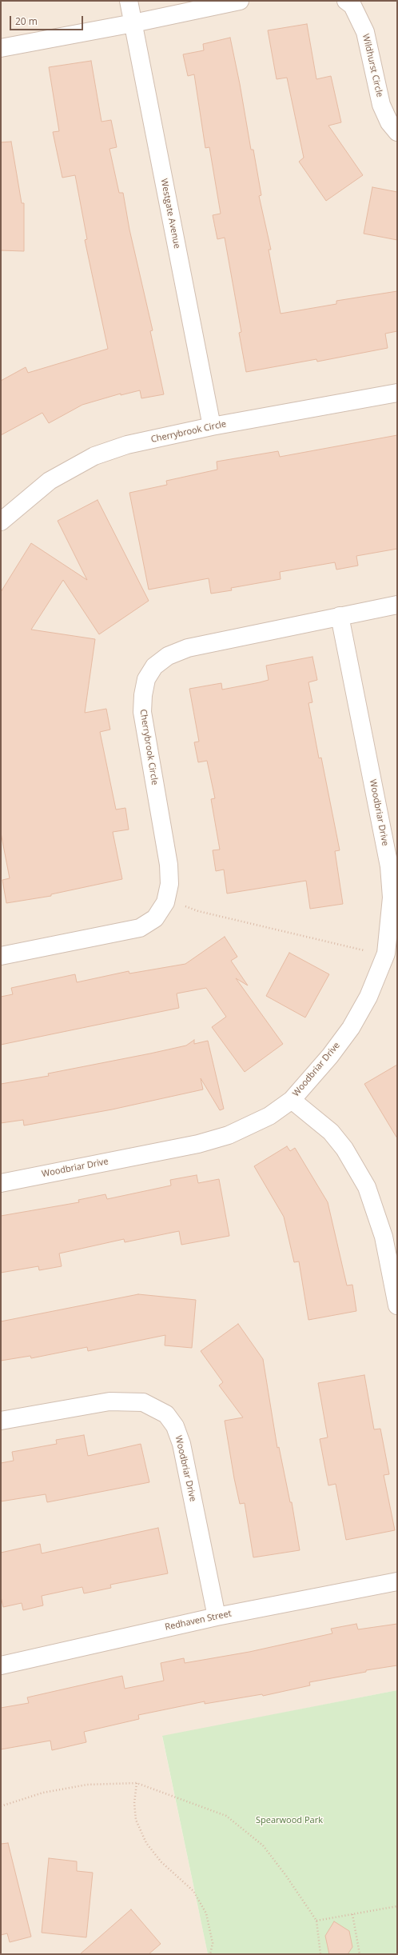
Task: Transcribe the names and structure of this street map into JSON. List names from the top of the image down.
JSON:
{
  "streets": {
    "street": [
      "Wildhurst Circle",
      "Westgate Avenue",
      "Cherrybrook Circle",
      "Woodbriar Drive",
      "Redhaven Street"
    ]
  },
  "crossings": [
    ["Westgate Avenue", "Cherrybrook Circle"],
    ["Cherrybrook Circle", "Woodbriar Drive"],
    ["Woodbriar Drive", "Redhaven Street"]
  ],
  "parks": ["Spearwood Park"],
  "scale_bar": "20 m"
}
